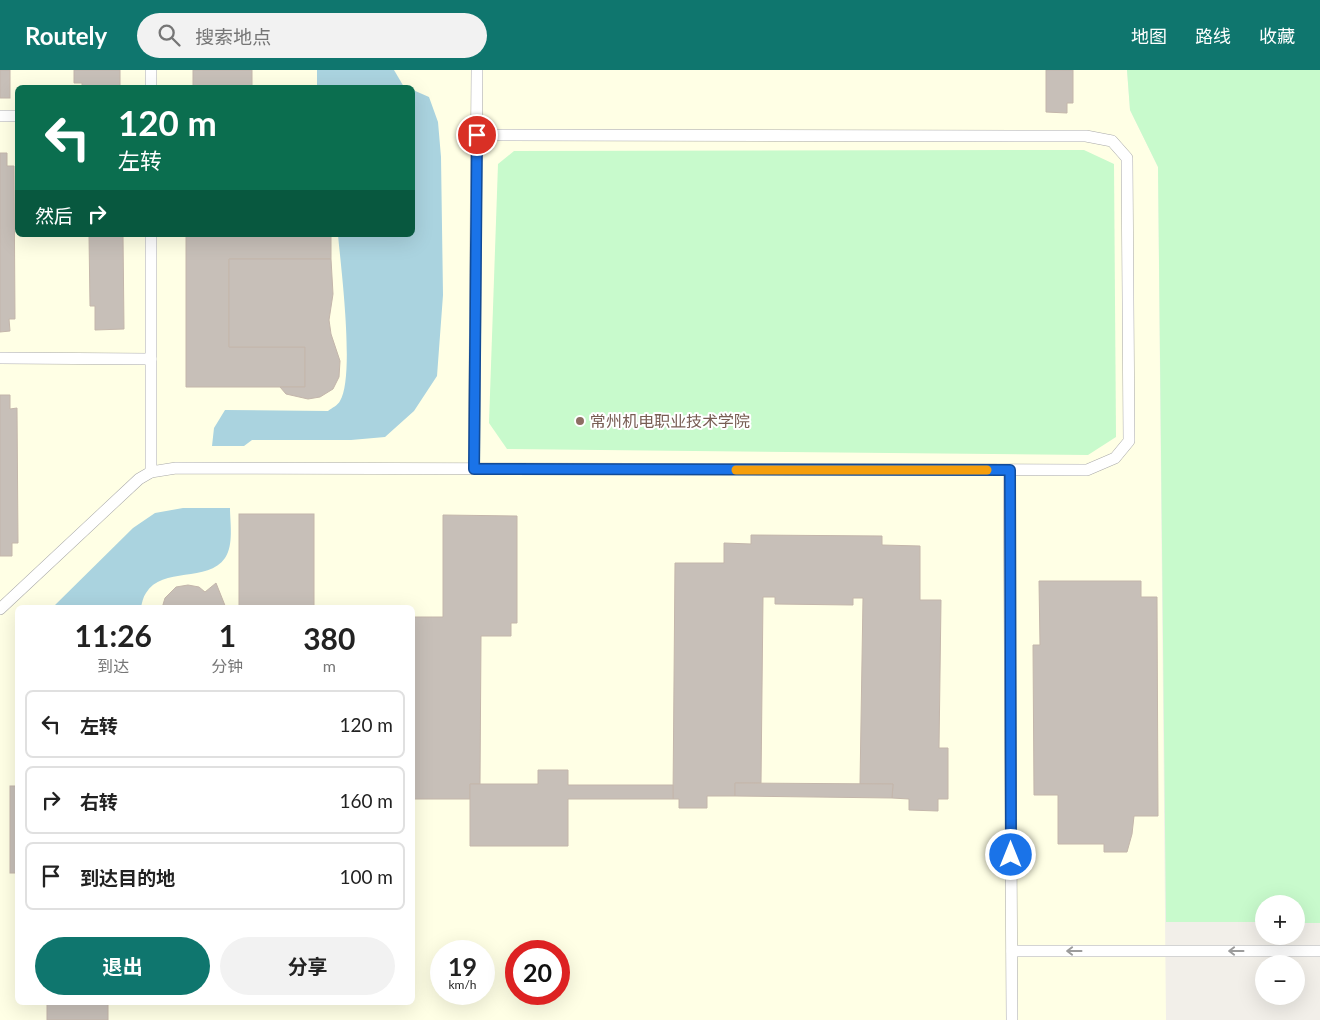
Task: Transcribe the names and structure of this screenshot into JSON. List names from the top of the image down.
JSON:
{
  "places": ["常州机电职业技术学院"],
  "page": {
    "header": "Routely",
    "search": "搜索地点",
    "nav": ["地图", "路线", "收藏"],
    "turn": ["120 m", "左转"],
    "then": "然后",
    "eta": [
      "11:26",
      "到达",
      "1",
      "分钟",
      "380",
      "m"
    ],
    "list": [
      {
        "name": "左转",
        "value": "120 m"
      },
      {
        "name": "右转",
        "value": "160 m"
      },
      {
        "name": "到达目的地",
        "value": "100 m"
      }
    ],
    "map_buttons": ["+", "−"],
    "buttons": ["退出", "分享"],
    "speed": "19 km/h",
    "limit": "20"
  }
}
